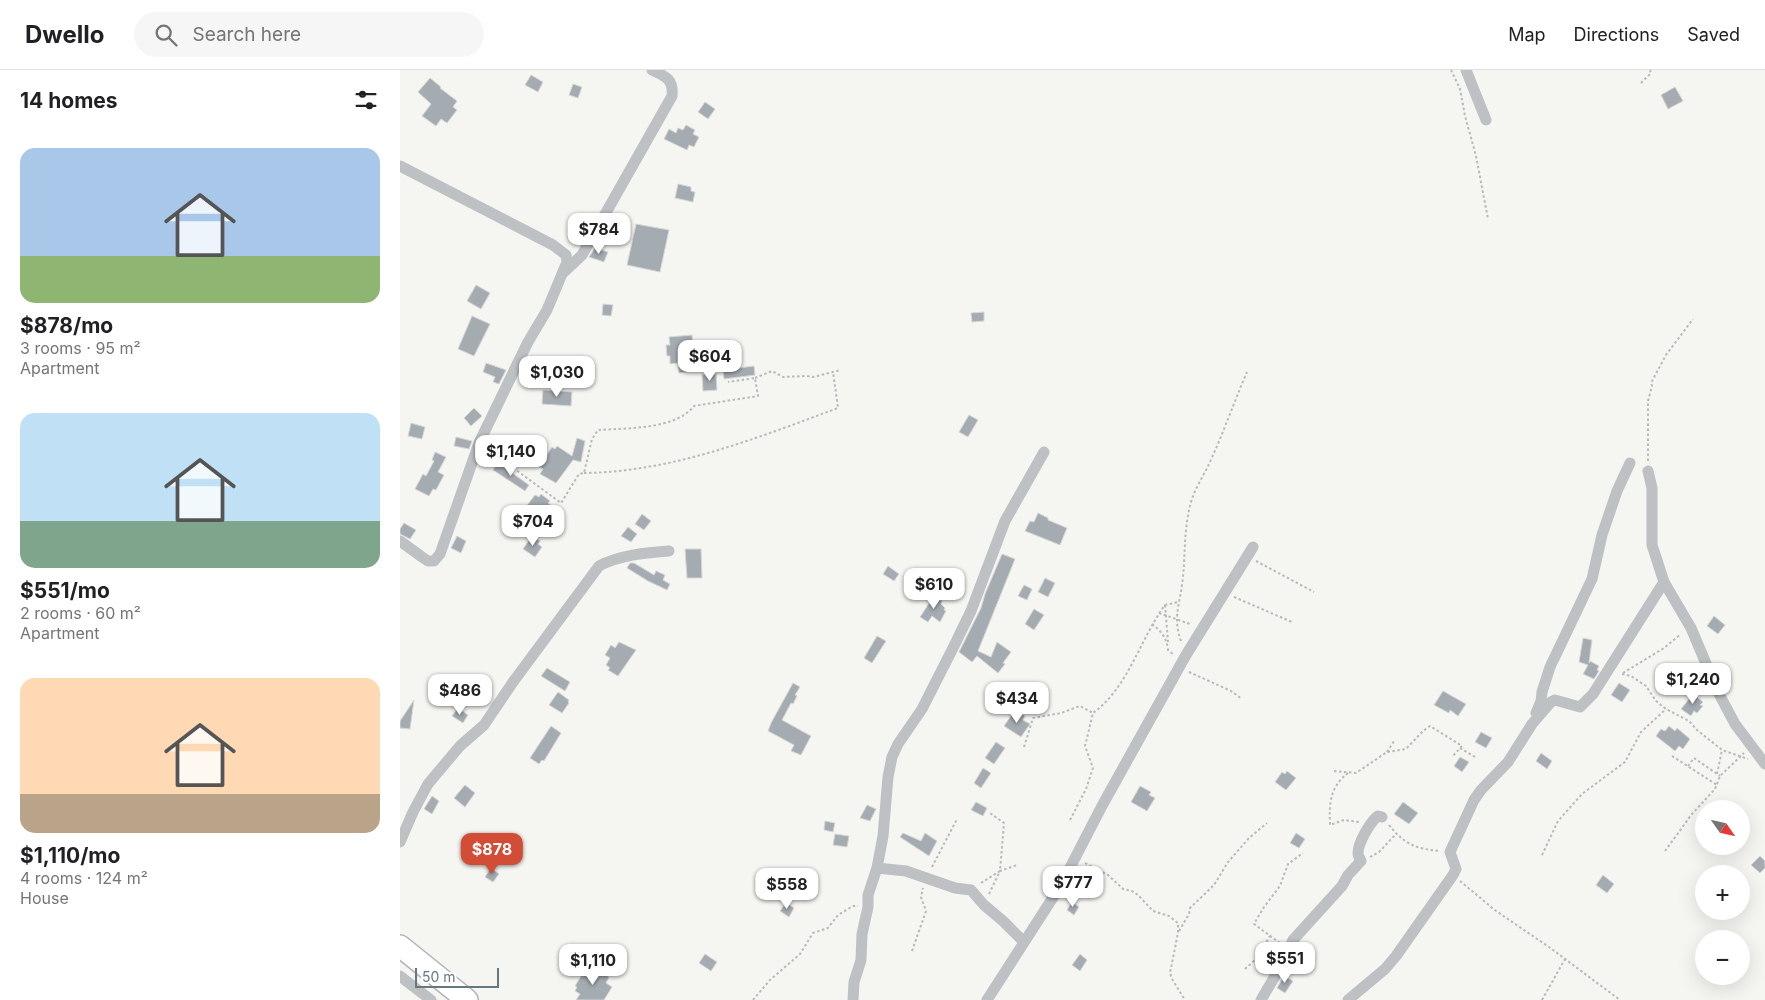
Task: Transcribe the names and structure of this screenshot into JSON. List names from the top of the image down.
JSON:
{
  "scale_bar": "50 m",
  "north": "bottom right",
  "page": {
    "header": "Dwello",
    "search": "Search here",
    "nav": ["Map", "Directions", "Saved"],
    "heading": "14 homes",
    "list": [
      {
        "name": "$878/mo",
        "note": "3 rooms · 95 m² · Apartment"
      },
      {
        "name": "$551/mo",
        "note": "2 rooms · 60 m² · Apartment"
      },
      {
        "name": "$1,110/mo",
        "note": "4 rooms · 124 m² · House"
      }
    ],
    "price": [
      "$784",
      "$604",
      "$1,030",
      "$1,140",
      "$704",
      "$610",
      "$1,240",
      "$486",
      "$434",
      "$878",
      "$777",
      "$558",
      "$551",
      "$1,110"
    ],
    "map_buttons": ["+", "−"],
    "scale": "50 m"
  }
}
